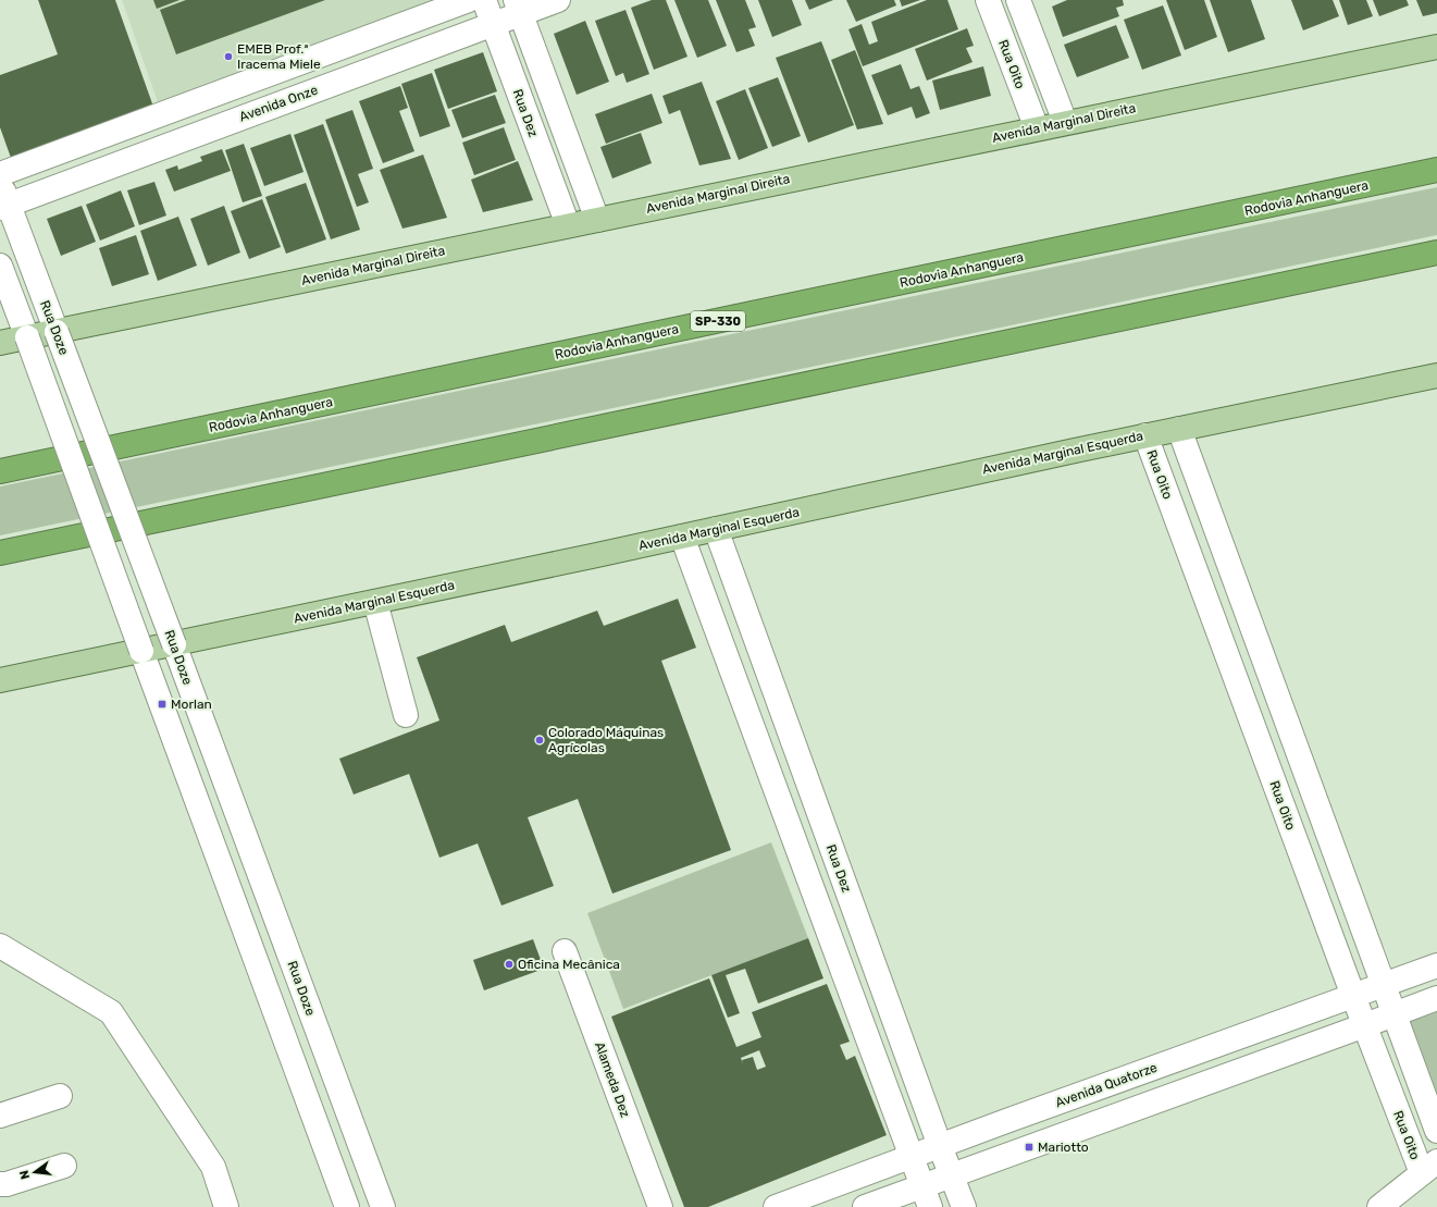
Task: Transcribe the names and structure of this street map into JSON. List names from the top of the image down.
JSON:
{
  "streets": {
    "highway": ["Rodovia Anhanguera", "SP-330"],
    "main road": ["Avenida Marginal Direita", "Avenida Marginal Esquerda"],
    "street": [
      "Rua Oito",
      "Avenida Onze",
      "Rua Dez",
      "Rua Doze",
      "Alameda Dez",
      "Avenida Quatorze"
    ]
  },
  "crossings": [
    ["Rua Oito", "Avenida Marginal Direita"],
    ["Rua Oito", "Avenida Marginal Esquerda"],
    ["Rua Oito", "Avenida Quatorze"],
    ["Avenida Onze", "Rua Dez"],
    ["Avenida Onze", "Rua Doze"],
    ["Rua Dez", "Avenida Marginal Direita"],
    ["Rua Dez", "Avenida Marginal Esquerda"],
    ["Rua Dez", "Avenida Quatorze"],
    ["Avenida Marginal Direita", "Rua Doze"],
    ["Rua Doze", "Avenida Marginal Esquerda"]
  ],
  "places": {
    "other": ["EMEB Prof.ª Iracema Miele", "Colorado Máquinas Agrícolas", "Oficina Mecânica"],
    "transit": ["Morlan", "Mariotto"]
  },
  "north": "left"
}
